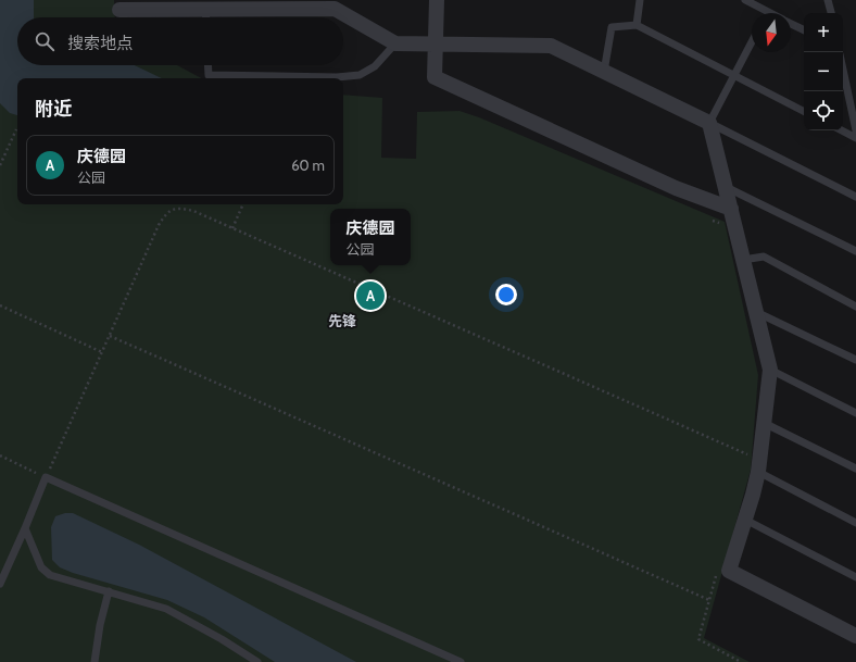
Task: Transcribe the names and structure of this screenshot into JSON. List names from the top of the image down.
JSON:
{
  "districts": ["先锋"],
  "north": "bottom",
  "page": {
    "map_buttons": ["+", "−"],
    "search": "搜索地点",
    "heading": "附近",
    "list": [
      {
        "mark": "A",
        "name": "庆德园",
        "note": "公园",
        "value": "60 m"
      }
    ],
    "popup": ["庆德园", "公园"],
    "pins": "A"
  }
}
